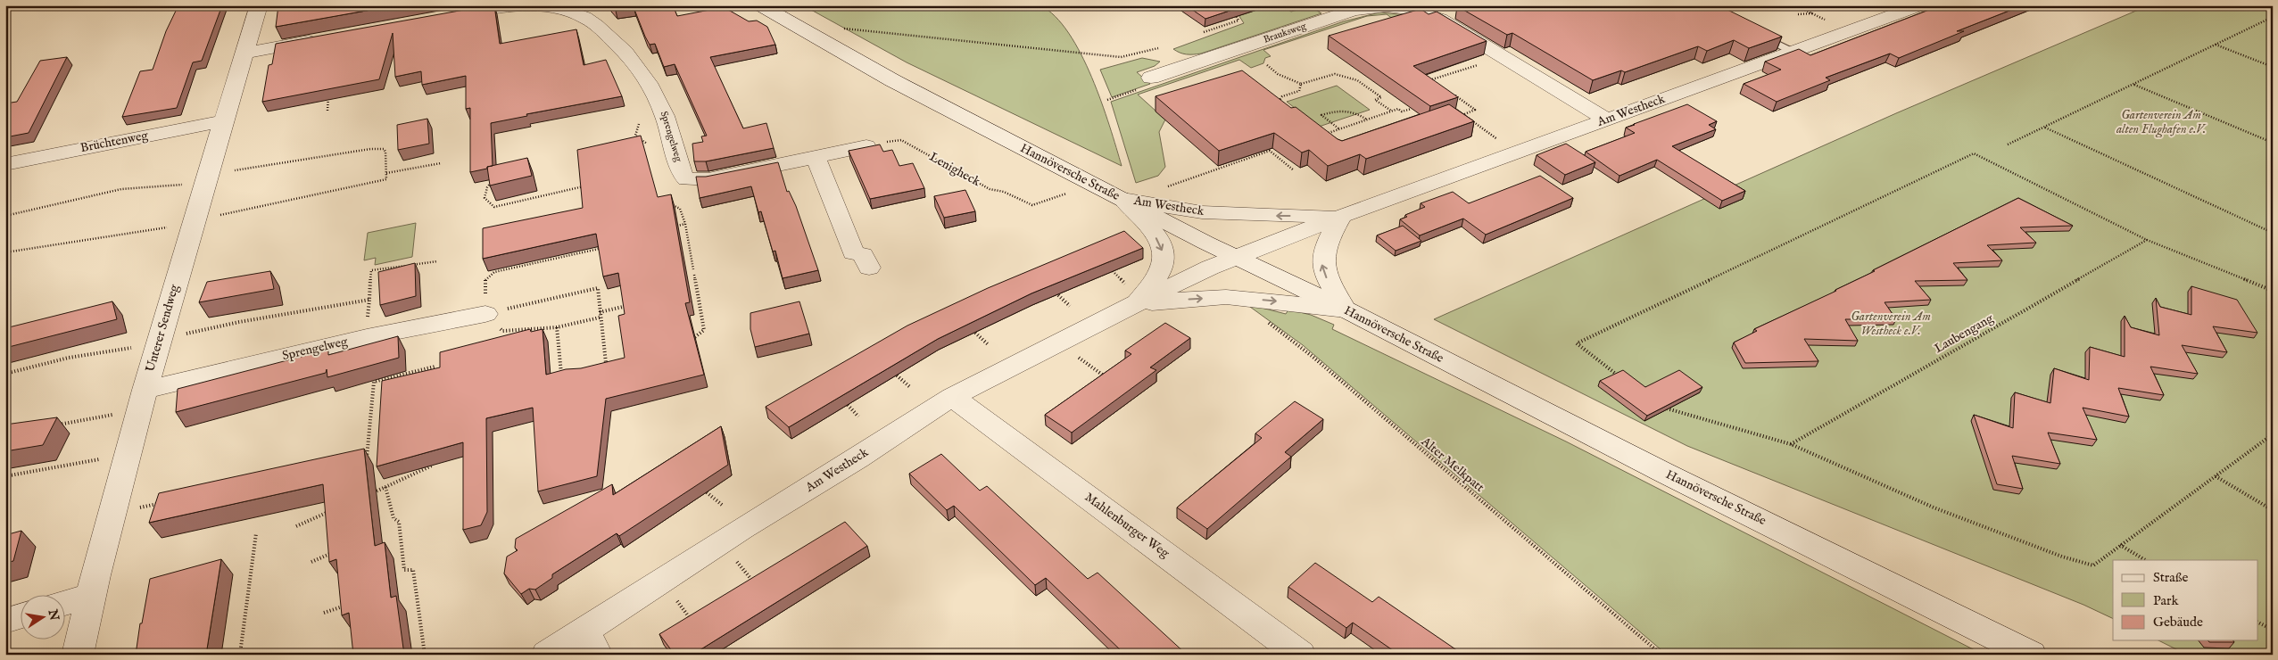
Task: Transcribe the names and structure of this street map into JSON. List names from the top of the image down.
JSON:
{
  "streets": {
    "street": [
      "Brauksweg",
      "Am Westheck",
      "Sprengelweg",
      "Brüchtenweg",
      "Hannöversche Straße",
      "Unterer Sendweg",
      "Mahlenburger Weg"
    ],
    "path": ["Lenigheck", "Laubengang", "Alter Melkpatt"]
  },
  "crossings": [
    ["Brauksweg", "Am Westheck"],
    ["Am Westheck", "Hannöversche Straße"],
    ["Am Westheck", "Mahlenburger Weg"],
    ["Sprengelweg", "Unterer Sendweg"],
    ["Brüchtenweg", "Unterer Sendweg"],
    ["Lenigheck", "Hannöversche Straße"]
  ],
  "parks": ["Gartenverein Am alten Flughafen e.V.", "Gartenverein Am Westheck e.V."],
  "legend": ["Straße", "Park", "Gebäude"],
  "north": "right"
}
